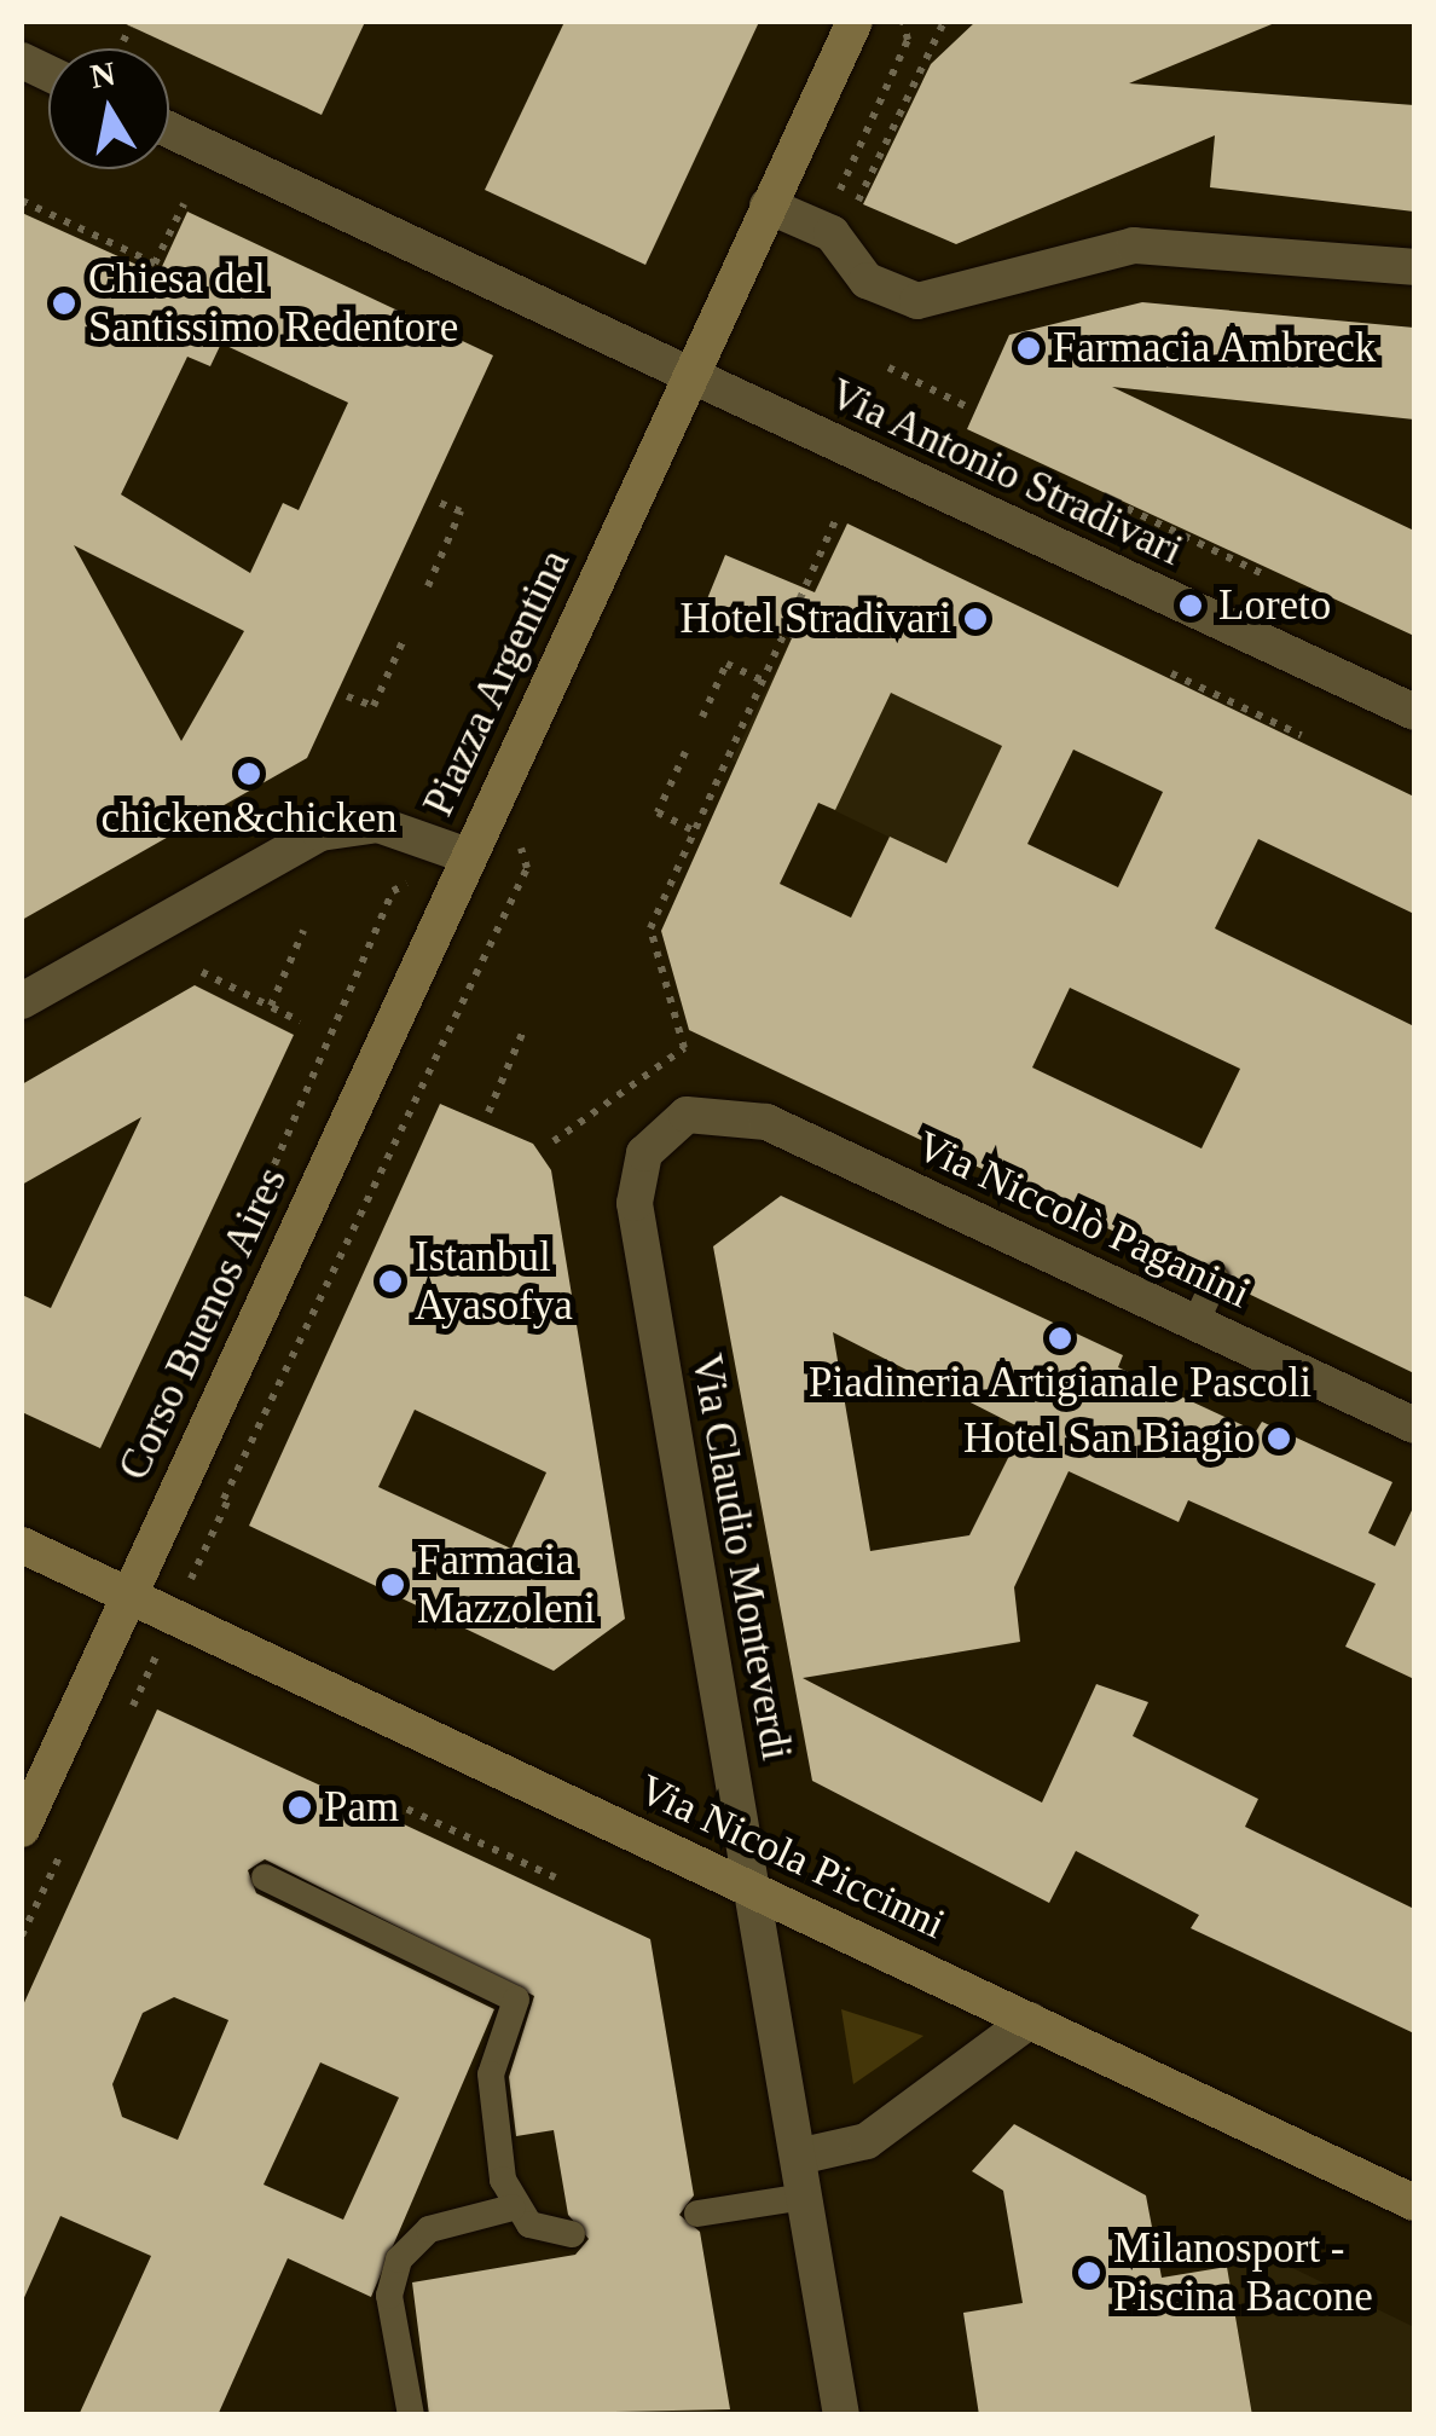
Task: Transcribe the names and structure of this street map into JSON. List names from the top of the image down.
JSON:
{
  "streets": {
    "main road": ["Piazza Argentina", "Corso Buenos Aires", "Via Nicola Piccinni"],
    "street": ["Via Antonio Stradivari", "Via Niccolò Paganini", "Via Claudio Monteverdi"]
  },
  "crossings": [
    ["Via Antonio Stradivari", "Piazza Argentina"],
    ["Piazza Argentina", "Corso Buenos Aires"],
    ["Via Niccolò Paganini", "Via Claudio Monteverdi"],
    ["Corso Buenos Aires", "Via Nicola Piccinni"],
    ["Via Claudio Monteverdi", "Via Nicola Piccinni"]
  ],
  "places": [
    "Chiesa del Santissimo Redentore",
    "Farmacia Ambreck",
    "Loreto",
    "Hotel Stradivari",
    "chicken&chicken",
    "Istanbul Ayasofya",
    "Piadineria Artigianale Pascoli",
    "Hotel San Biagio",
    "Farmacia Mazzoleni",
    "Pam",
    "Milanosport - Piscina Bacone"
  ],
  "north": "top"
}
